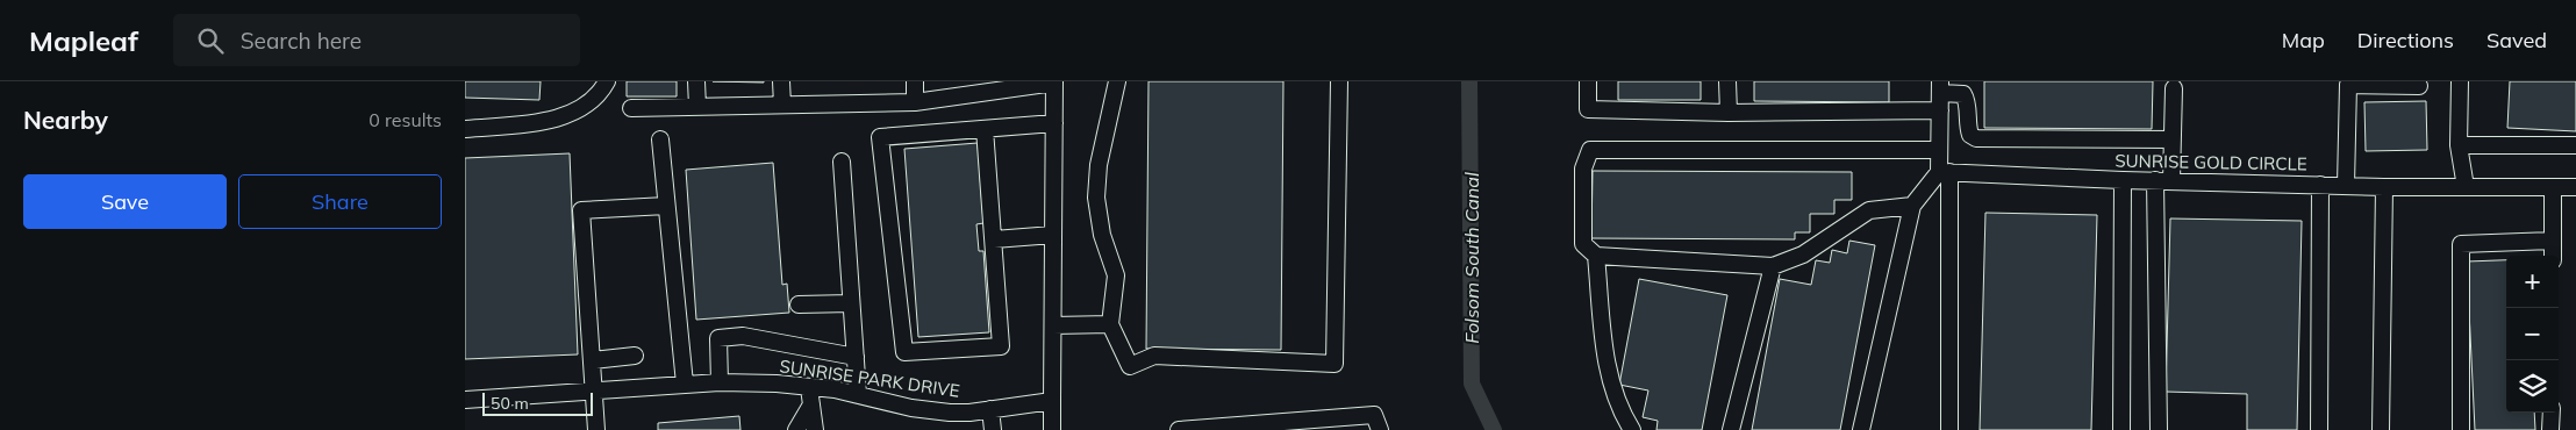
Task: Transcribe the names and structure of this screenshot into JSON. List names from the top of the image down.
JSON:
{
  "streets": {
    "street": ["SUNRISE GOLD CIRCLE", "SUNRISE PARK DRIVE"]
  },
  "water": ["Folsom South Canal"],
  "scale_bar": "50 m",
  "page": {
    "header": "Mapleaf",
    "search": "Search here",
    "nav": ["Map", "Directions", "Saved"],
    "heading": ["Nearby", "0 results"],
    "buttons": ["Save", "Share"],
    "map_buttons": ["+", "−"],
    "scale": "50 m"
  }
}
